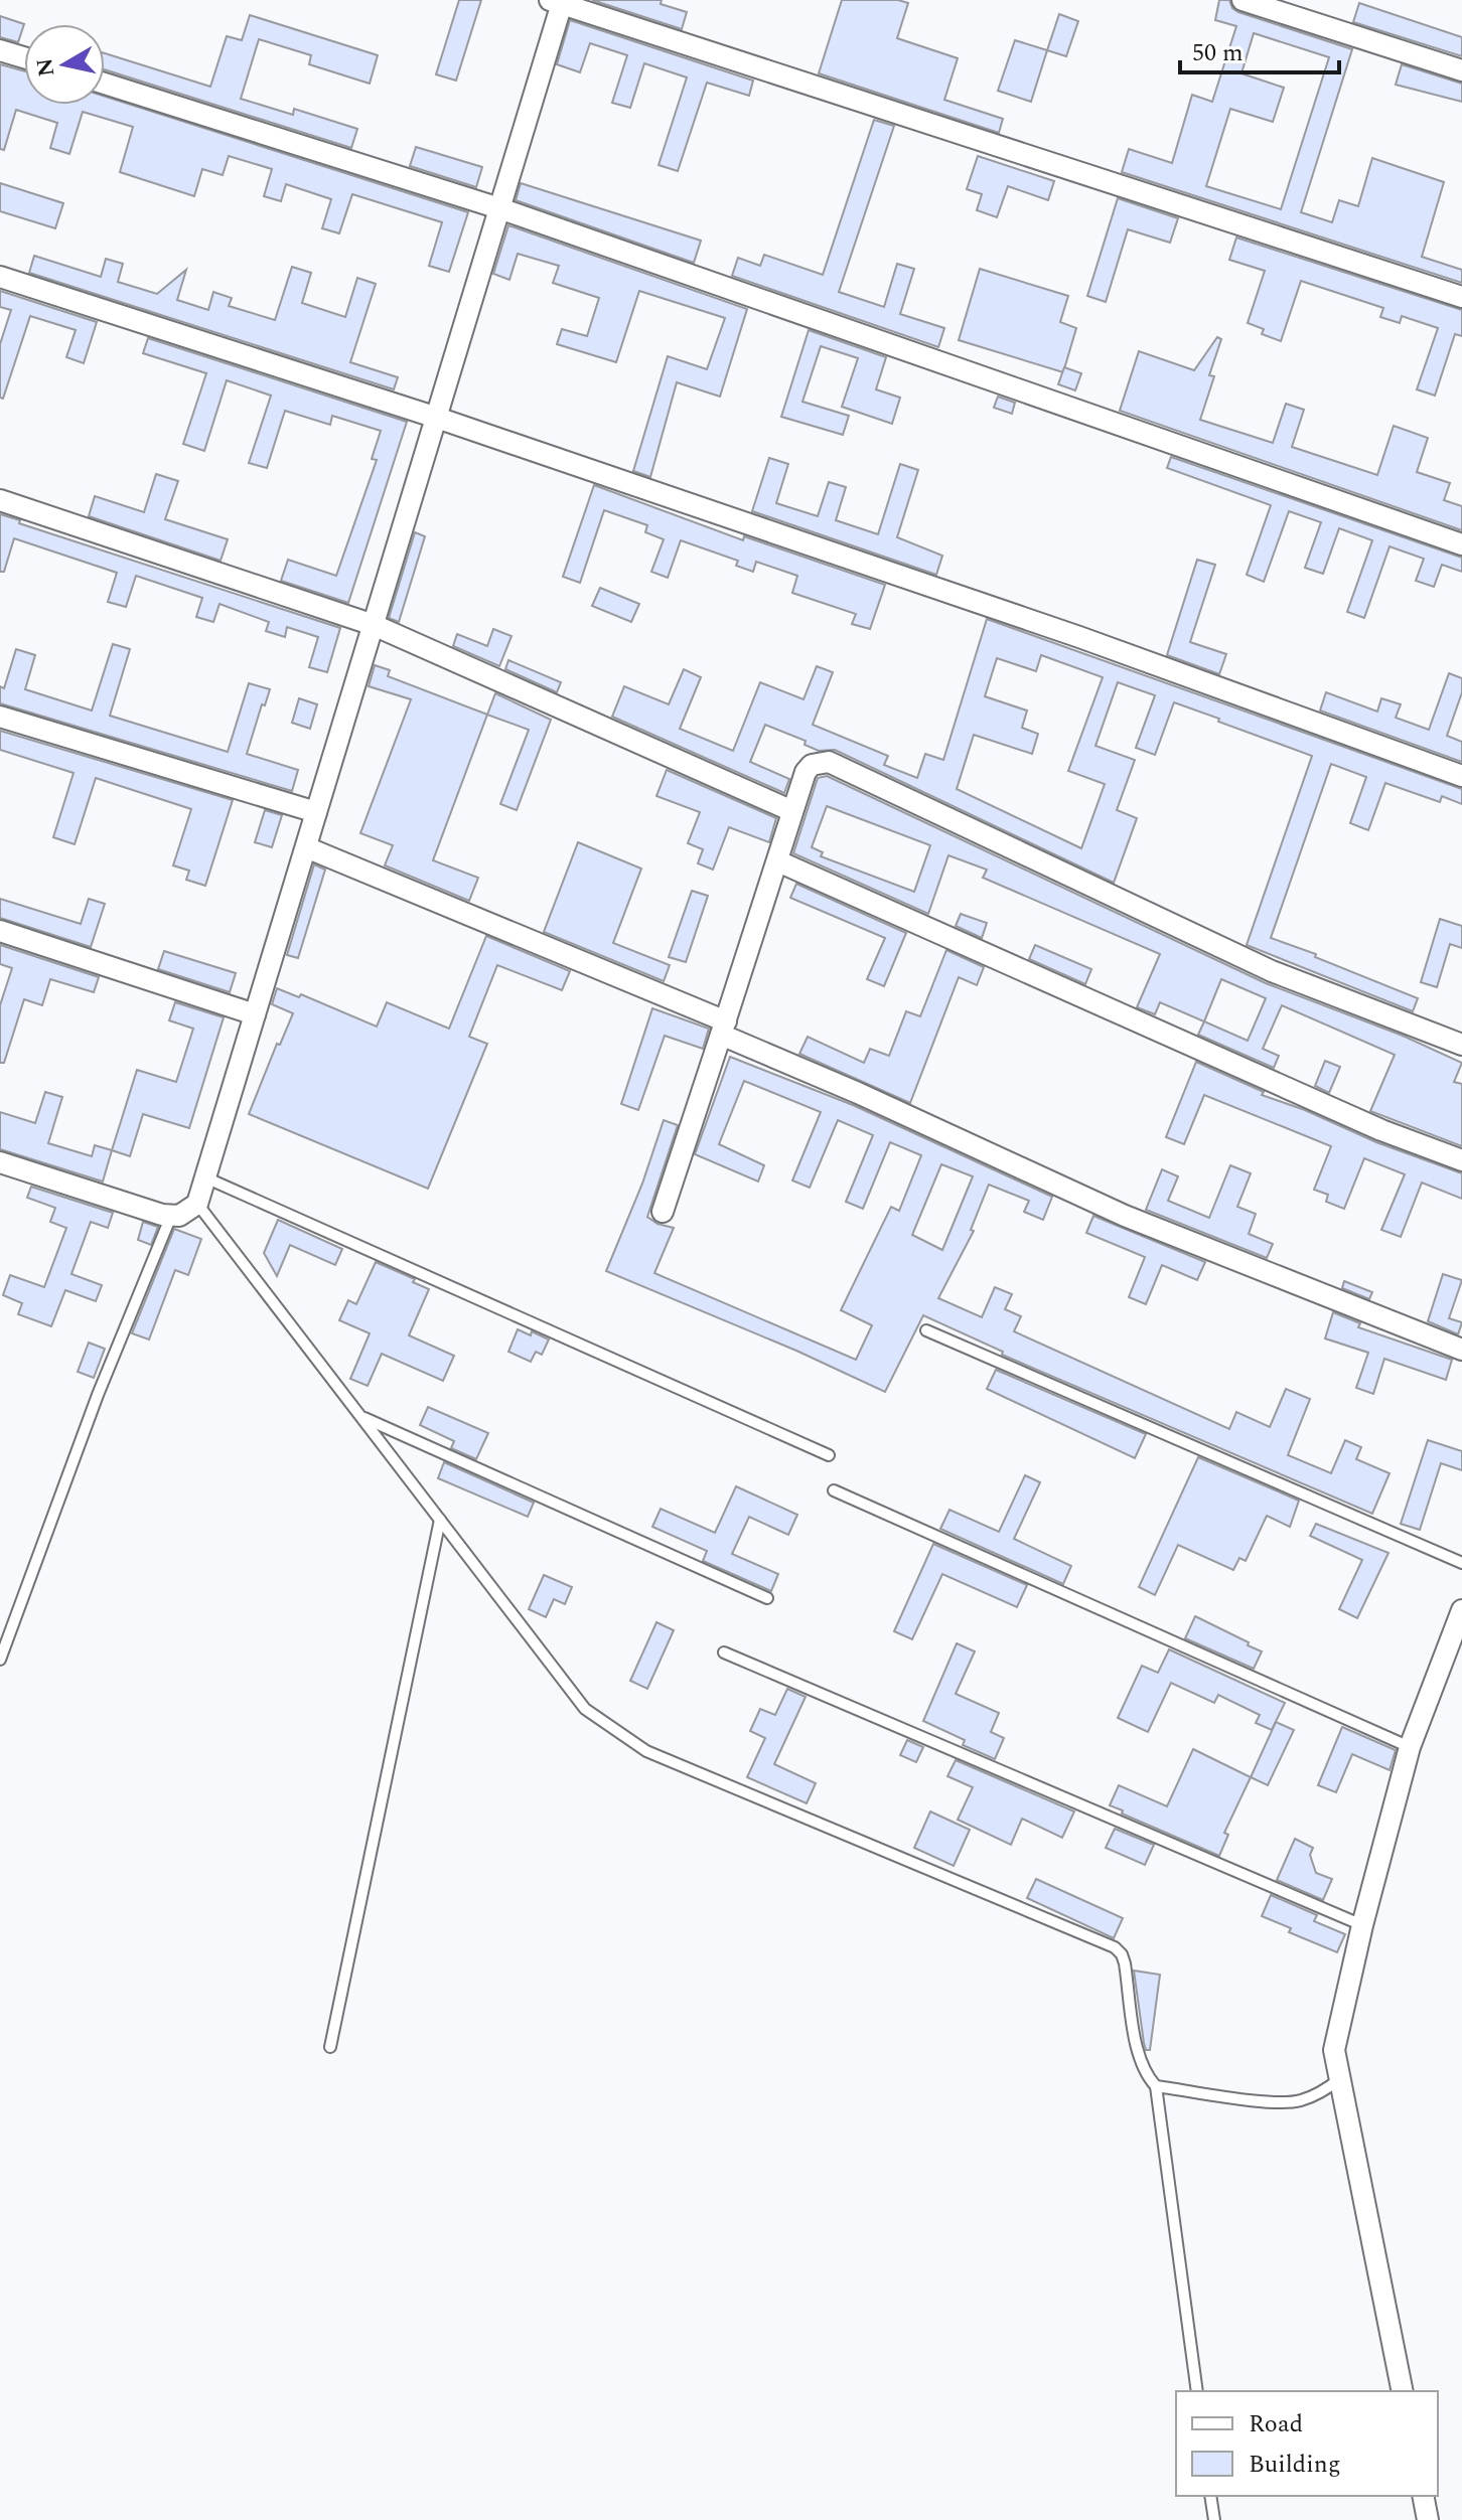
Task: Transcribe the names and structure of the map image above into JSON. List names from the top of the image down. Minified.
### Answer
{"legend":["Road","Building"],"scale_bar":"50 m","north":"left"}
